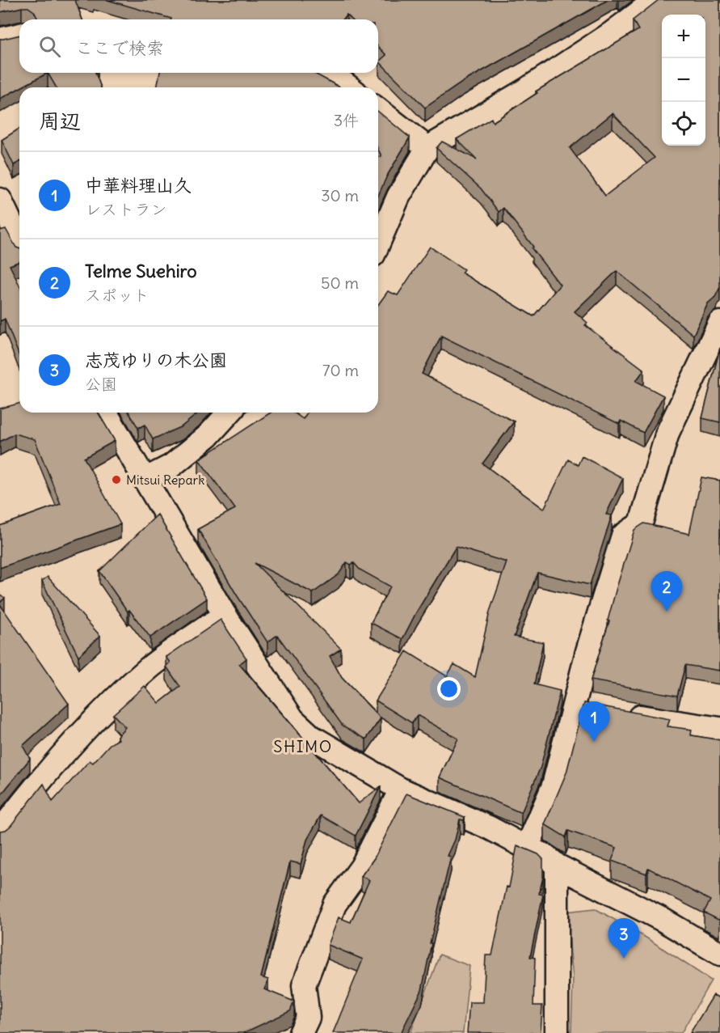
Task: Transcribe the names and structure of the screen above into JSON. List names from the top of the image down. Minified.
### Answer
{"districts":["SHIMO"],"places":["Mitsui Repark"],"page":{"map_buttons":["+","−"],"search":"ここで検索","heading":["周辺","3件"],"list":[{"mark":"1","name":"中華料理山久","note":"レストラン","value":"30 m"},{"mark":"2","name":"Telme Suehiro","note":"スポット","value":"50 m"},{"mark":"3","name":"志茂ゆりの木公園","note":"公園","value":"70 m"}],"pins":["2","1","3"]}}
